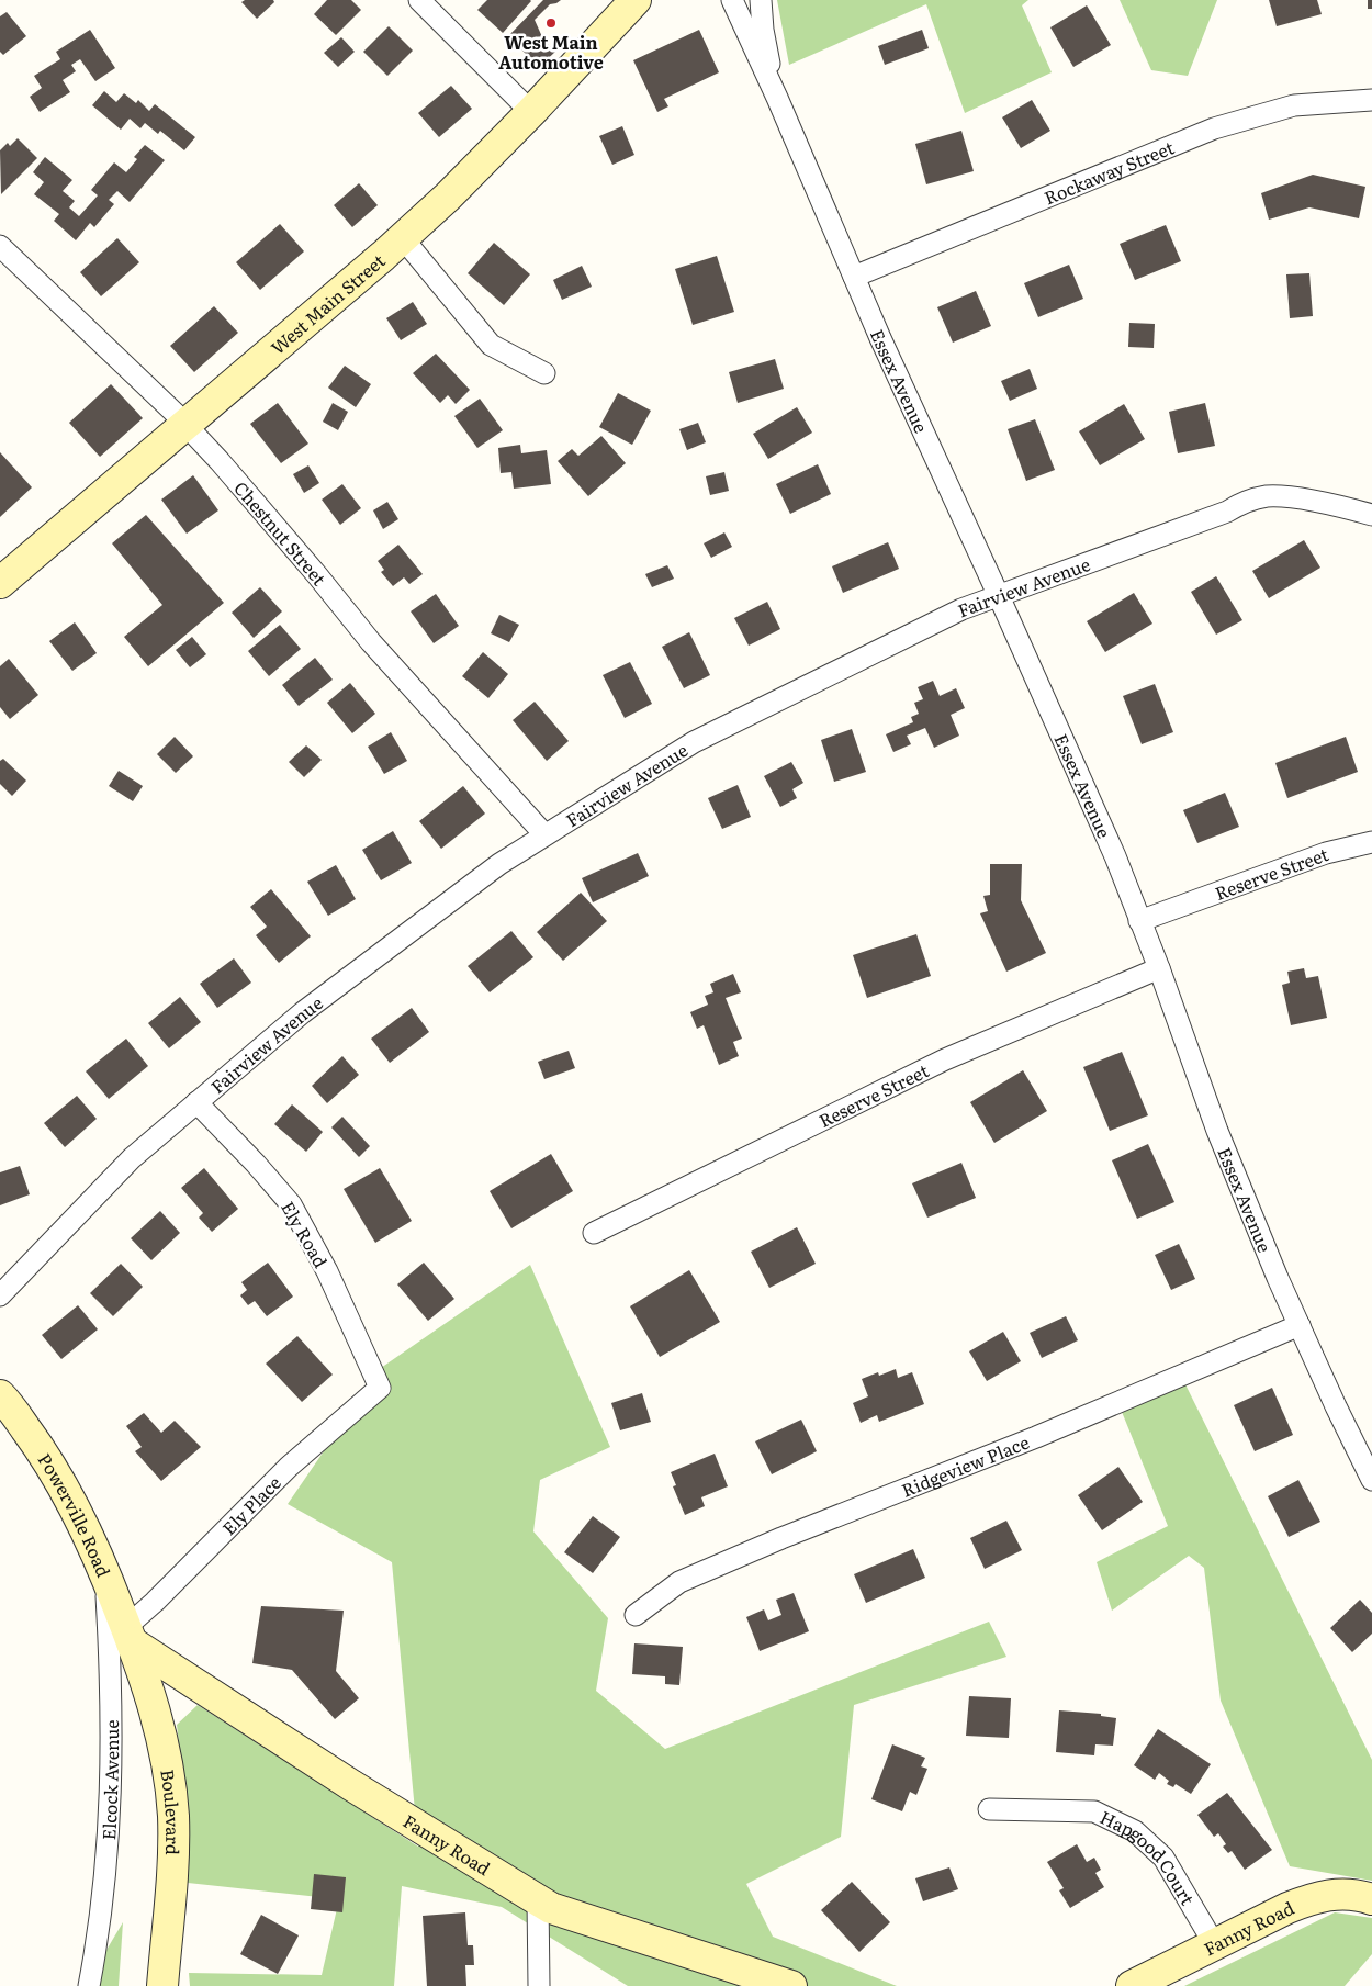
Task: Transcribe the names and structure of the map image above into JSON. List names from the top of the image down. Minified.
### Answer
{"streets":{"main road":["West Main Street","Powerville Road","Boulevard","Fanny Road"],"street":["Rockaway Street","Essex Avenue","Chestnut Street","Fairview Avenue","Reserve Street","Ely Road","Ridgeview Place","Ely Place","Elcock Avenue","Hapgood Court"]},"crossings":[["Rockaway Street","Essex Avenue"],["West Main Street","Chestnut Street"],["Essex Avenue","Fairview Avenue"],["Essex Avenue","Reserve Street"],["Essex Avenue","Ridgeview Place"],["Chestnut Street","Fairview Avenue"],["Fairview Avenue","Ely Road"],["Ely Road","Ely Place"],["Ely Place","Powerville Road"],["Ely Place","Boulevard"],["Ely Place","Fanny Road"],["Powerville Road","Elcock Avenue"],["Powerville Road","Boulevard"],["Powerville Road","Fanny Road"],["Boulevard","Fanny Road"],["Fanny Road","Hapgood Court"]],"places":["West Main Automotive"]}
